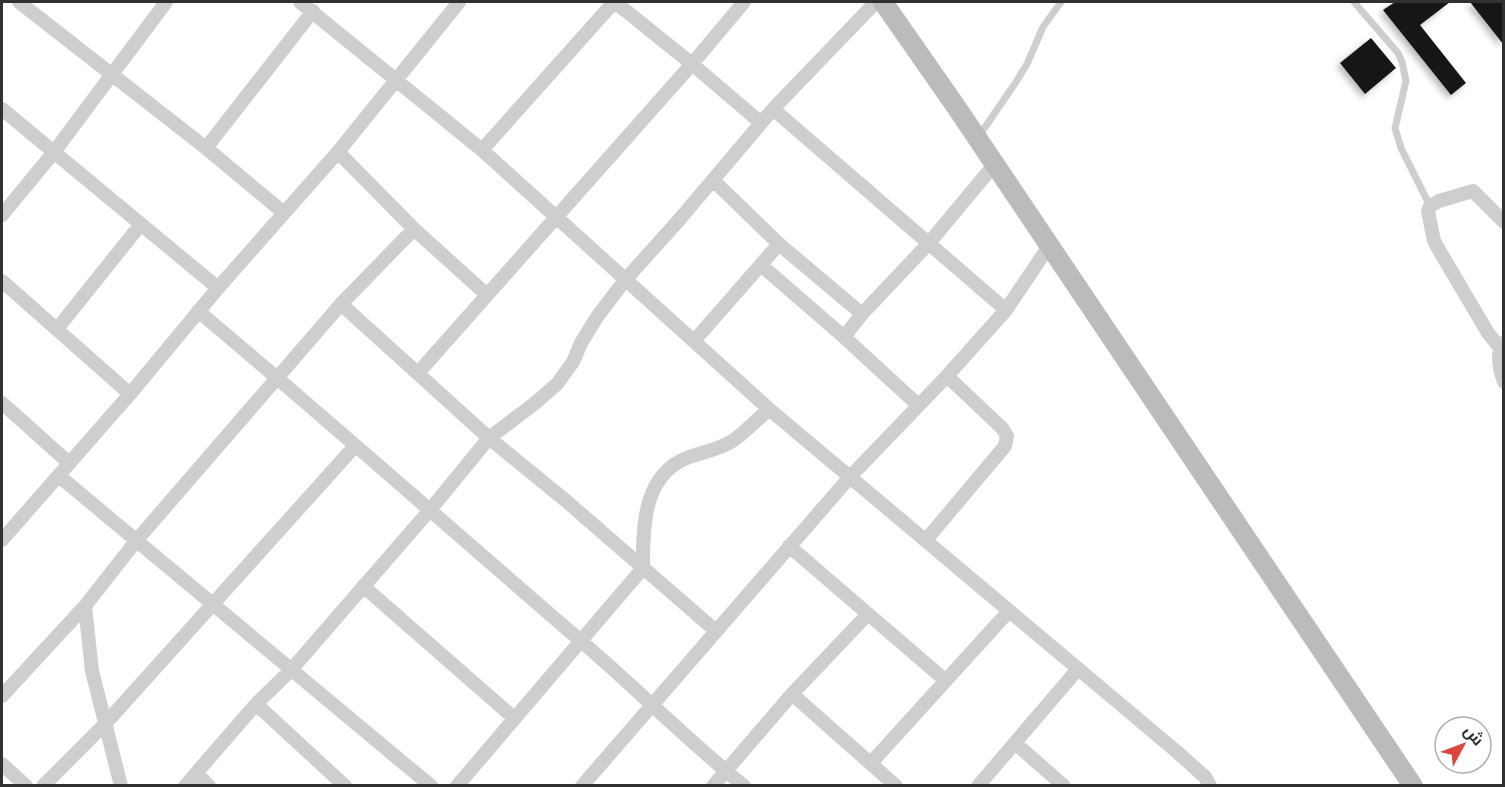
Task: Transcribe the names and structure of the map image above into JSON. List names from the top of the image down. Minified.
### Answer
{"north":"top right"}
